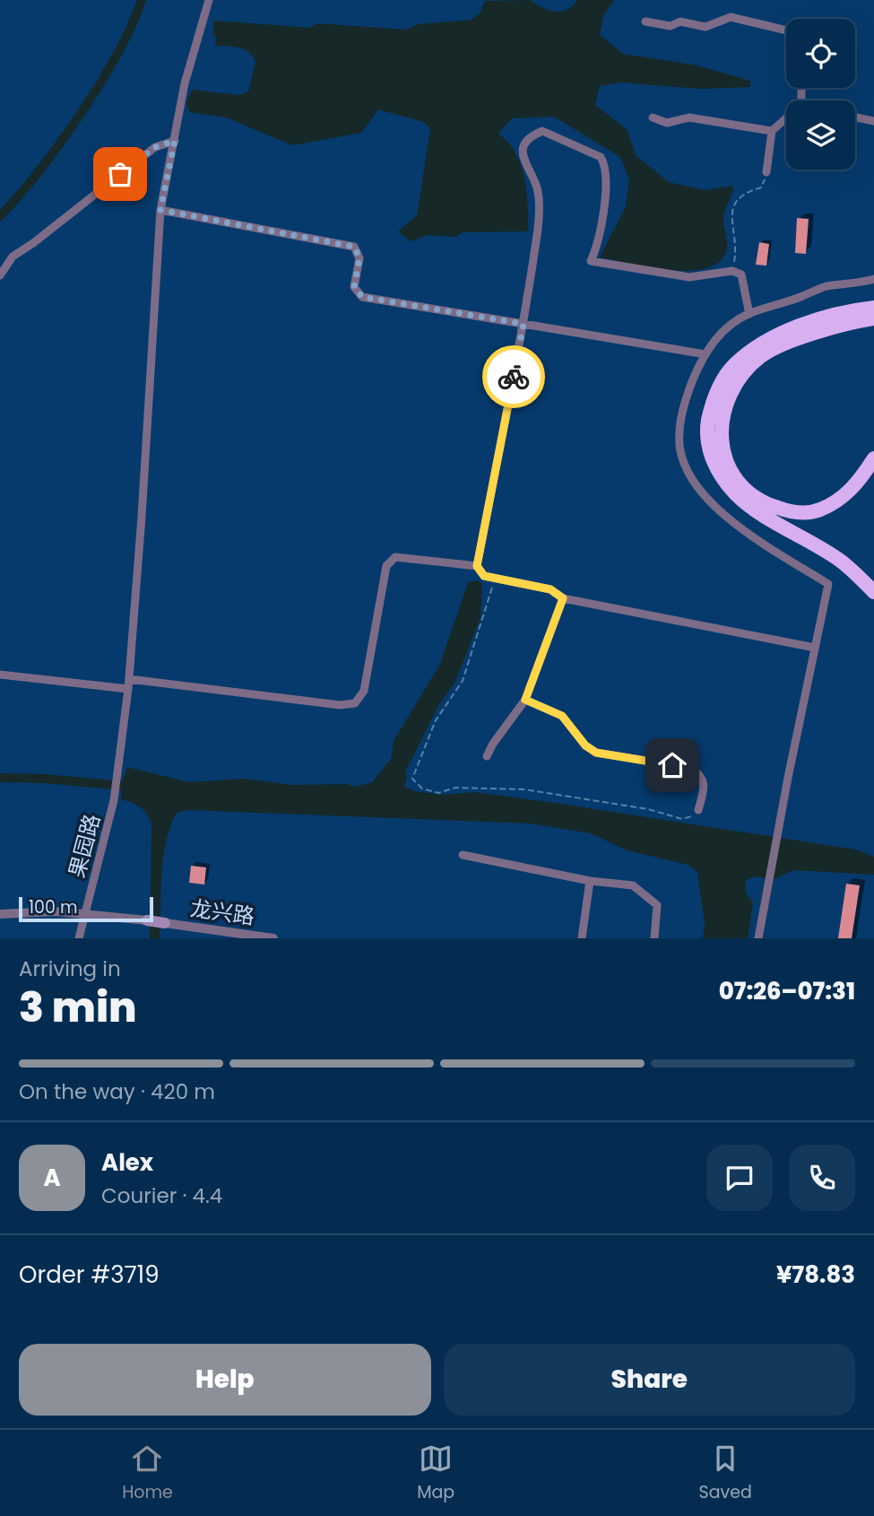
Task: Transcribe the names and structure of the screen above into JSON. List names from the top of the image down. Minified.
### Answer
{"streets":{"street":["果园路","龙兴路"]},"scale_bar":"100 m","page":{"scale":"100 m","heading":["3 min","Arriving in","07:26–07:31"],"panel":["Alex","Courier · 4.4","Order #3719","¥78.83"],"bar":"On the way · 420 m","round":"A","buttons":["Help","Share"],"tabs":["Home","Map","Saved"]}}
